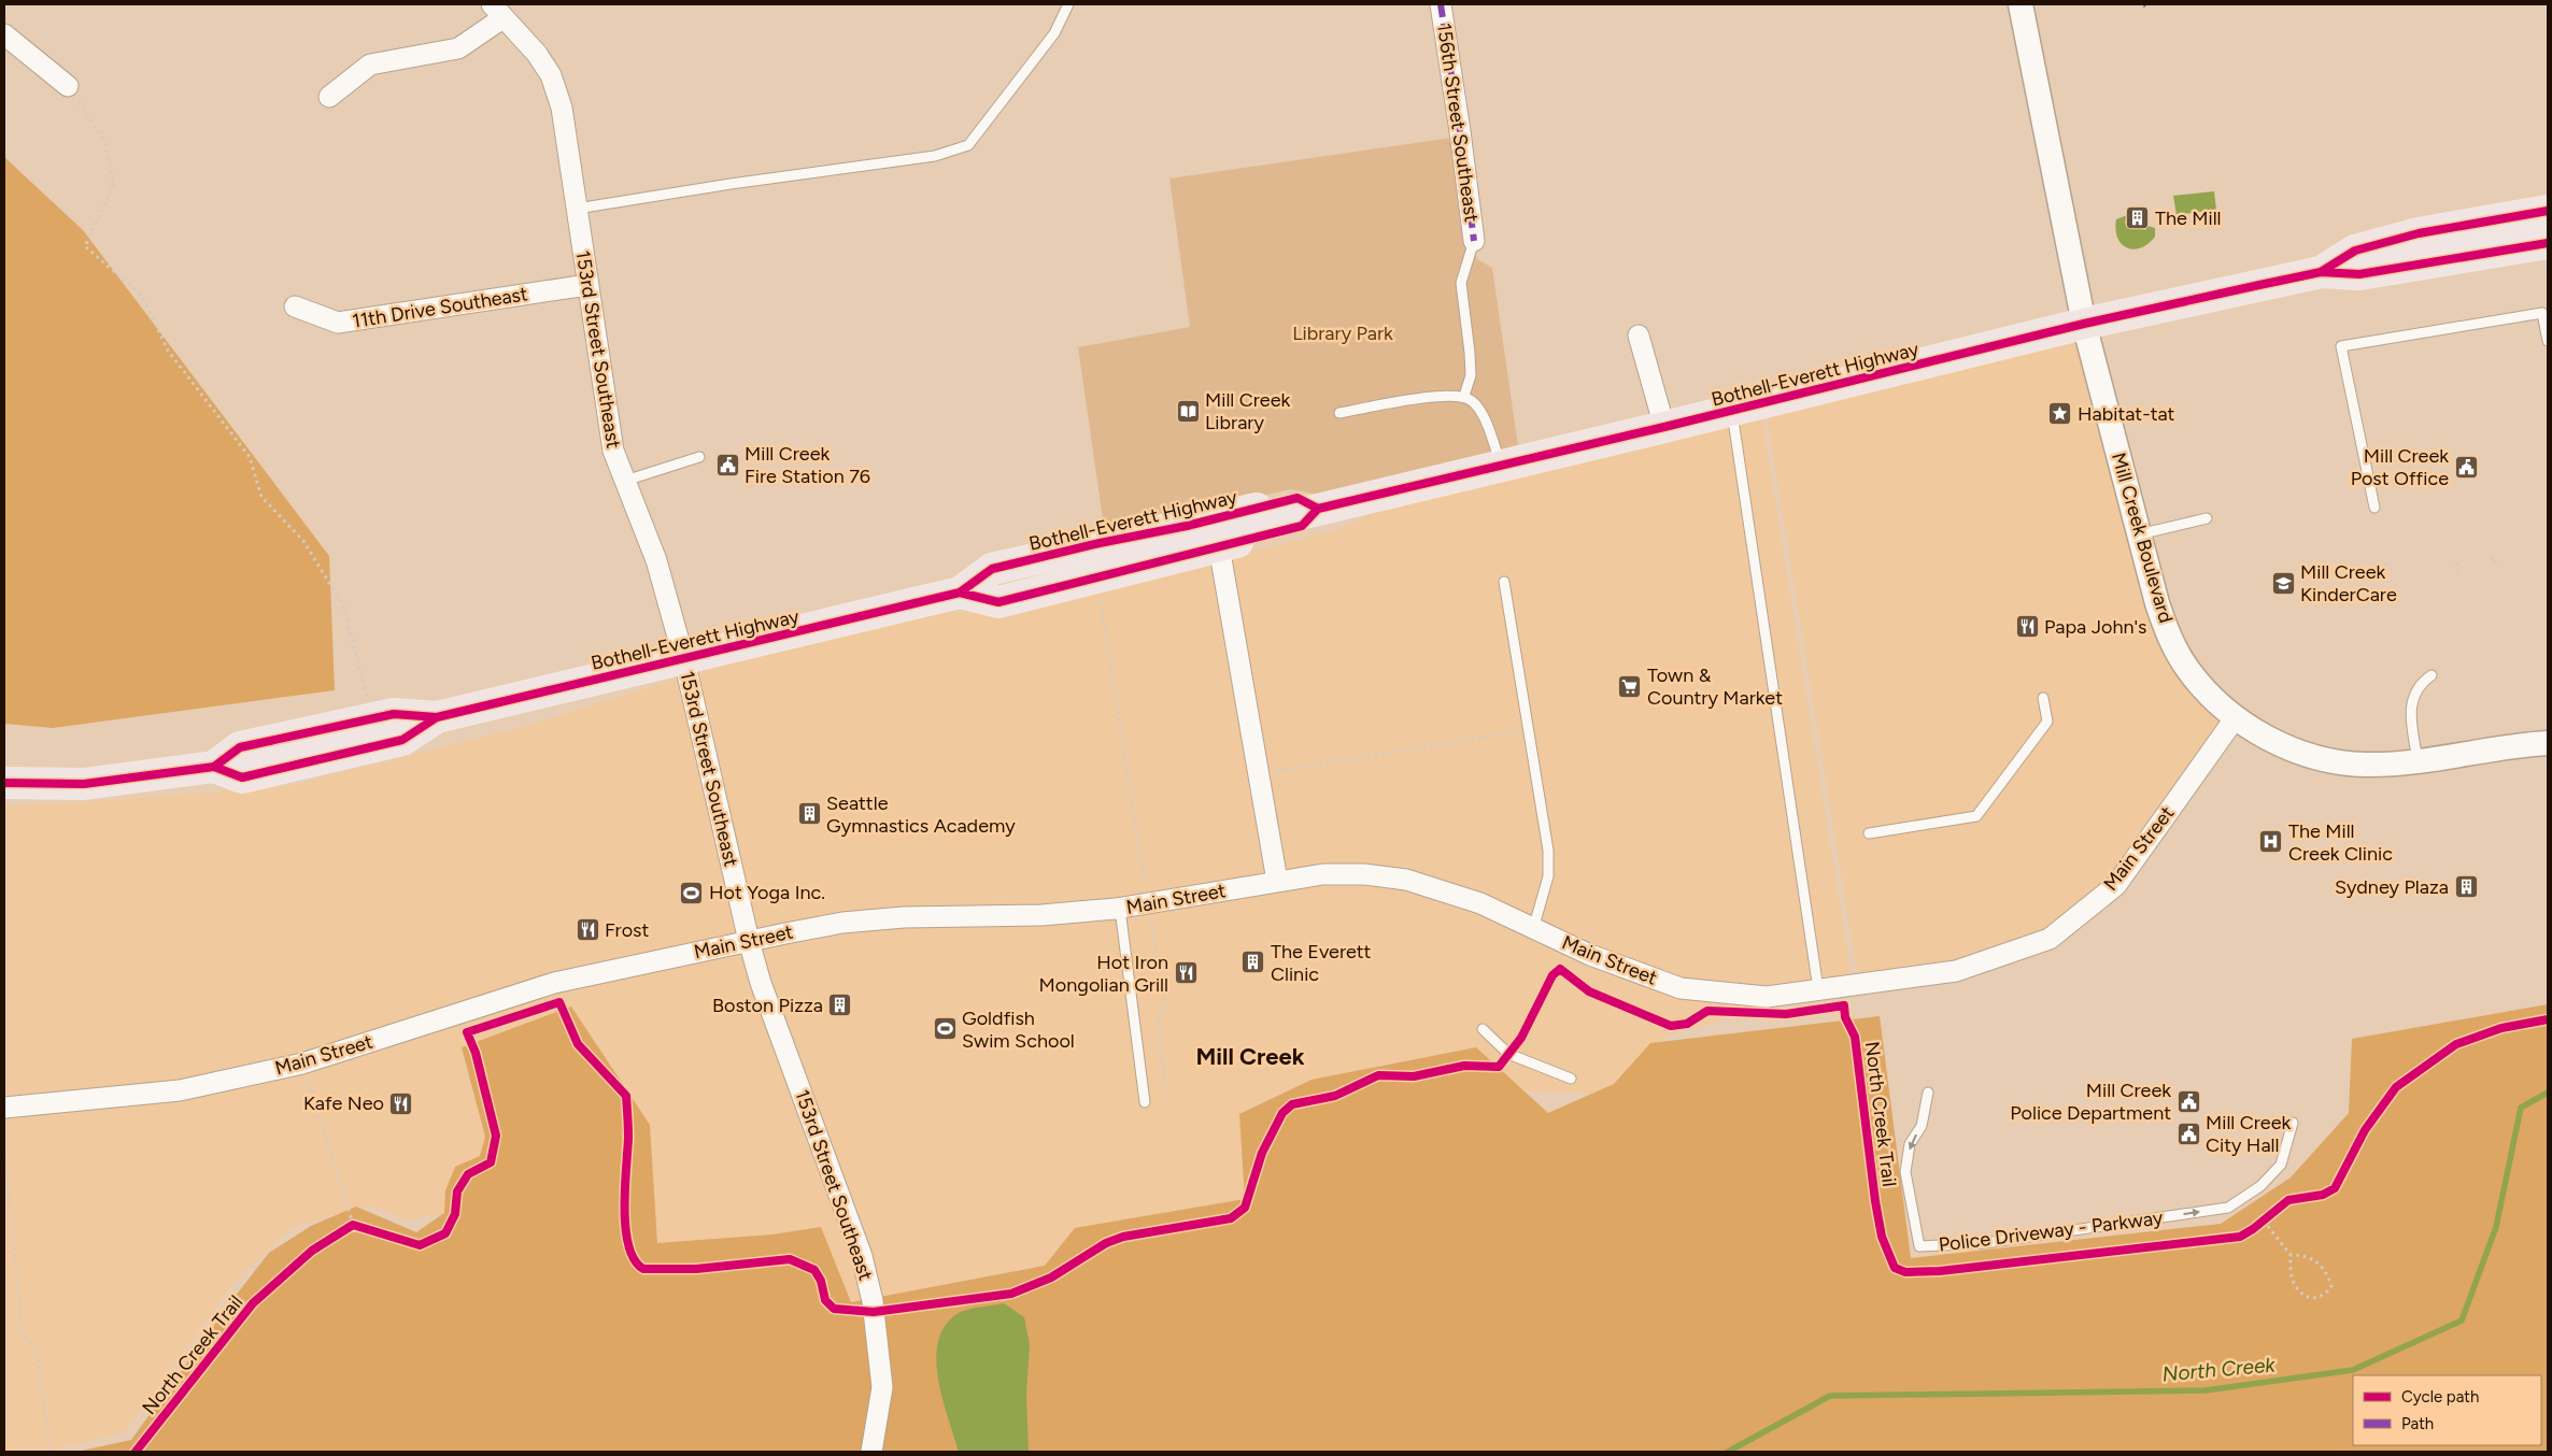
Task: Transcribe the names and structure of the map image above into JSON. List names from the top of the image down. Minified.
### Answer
{"streets":{"main road":["Bothell-Everett Highway"],"street":["156th Street Southeast","11th Drive Southeast","153rd Street Southeast","Mill Creek Boulevard","Main Street"],"lane":["Police Driveway - Parkway"],"cycle path":["North Creek Trail"]},"crossings":[["11th Drive Southeast","153rd Street Southeast"],["153rd Street Southeast","Bothell-Everett Highway"],["153rd Street Southeast","Main Street"],["Bothell-Everett Highway","Mill Creek Boulevard"],["Mill Creek Boulevard","Main Street"]],"districts":["Mill Creek"],"water":["North Creek"],"parks":["Library Park"],"places":{"building":["The Mill","Seattle Gymnastics Academy","Sydney Plaza","The Everett Clinic","Boston Pizza"],"library":["Mill Creek Library"],"place":["Habitat-tat"],"public building":["Mill Creek Fire Station 76","Mill Creek Post Office","Mill Creek Police Department","Mill Creek City Hall"],"school or university":["Mill Creek KinderCare"],"restaurant":["Papa John's","Frost","Hot Iron Mongolian Grill","Kafe Neo"],"supermarket":["Town & Country Market"],"hospital":["The Mill Creek Clinic"],"sports":["Hot Yoga Inc.","Goldfish Swim School"]},"legend":["Cycle path","Path"]}
